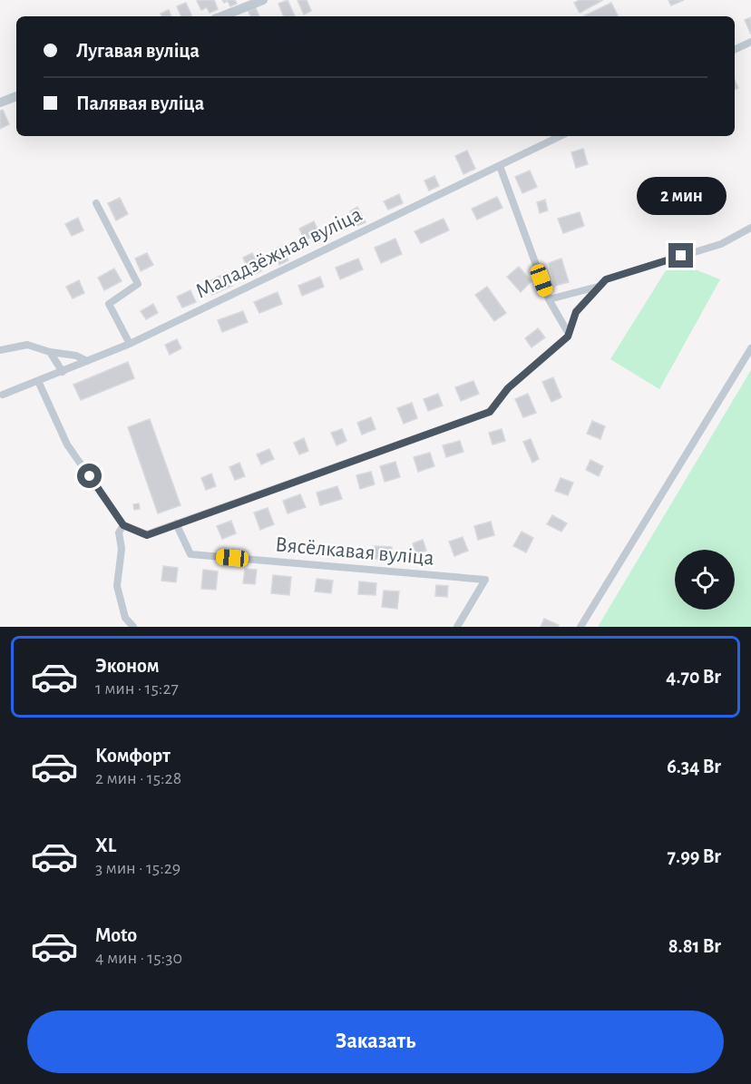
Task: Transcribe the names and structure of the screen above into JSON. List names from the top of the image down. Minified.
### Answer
{"streets":{"street":["Маладзёжная вуліца","Вясёлкавая вуліца"]},"page":{"banner":["Лугавая вуліца","Палявая вуліца"],"bubble":"2 мин","list":[{"name":"Эконом","note":"1 мин · 15:27","value":"4.70 Br"},{"name":"Комфорт","note":"2 мин · 15:28","value":"6.34 Br"},{"name":"XL","note":"3 мин · 15:29","value":"7.99 Br"},{"name":"Moto","note":"4 мин · 15:30","value":"8.81 Br"}],"buttons":"Заказать"}}
